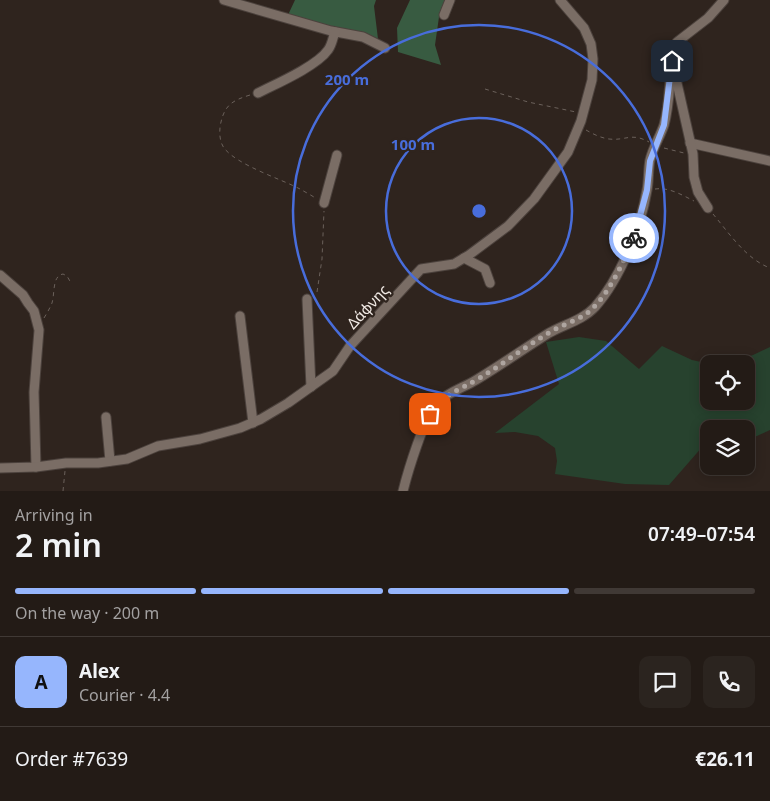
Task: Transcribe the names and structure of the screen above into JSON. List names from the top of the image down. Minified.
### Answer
{"streets":{"street":["Δάφνης"]},"page":{"heading":["2 min","Arriving in","07:49–07:54"],"panel":["Alex","Courier · 4.4","Order #7639","€26.11"],"bar":"On the way · 200 m","round":"A"},"rings":["200 m","100 m"]}
